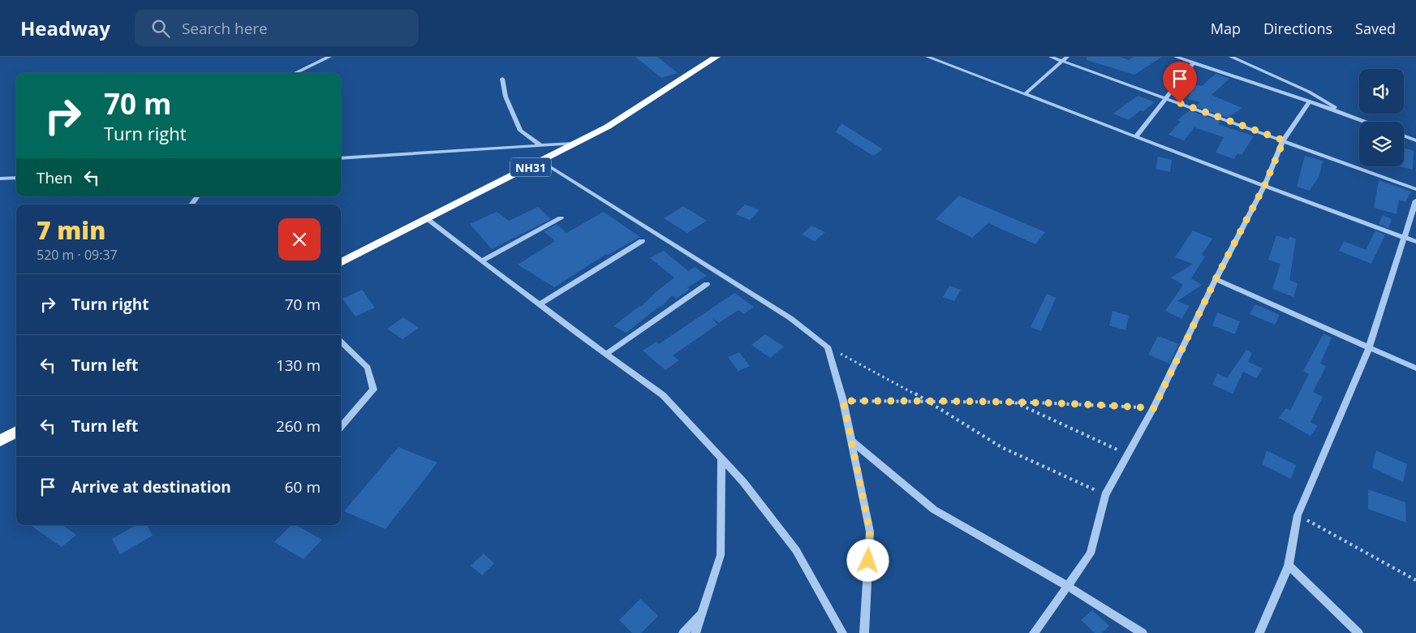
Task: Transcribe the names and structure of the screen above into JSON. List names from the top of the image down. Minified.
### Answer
{"streets":{"highway":["NH31"]},"page":{"header":"Headway","search":"Search here","nav":["Map","Directions","Saved"],"turn":["70 m","Turn right"],"then":"Then","heading":["7 min","520 m · 09:37"],"list":[{"name":"Turn right","value":"70 m"},{"name":"Turn left","value":"130 m"},{"name":"Turn left","value":"260 m"},{"name":"Arrive at destination","value":"60 m"}]}}
